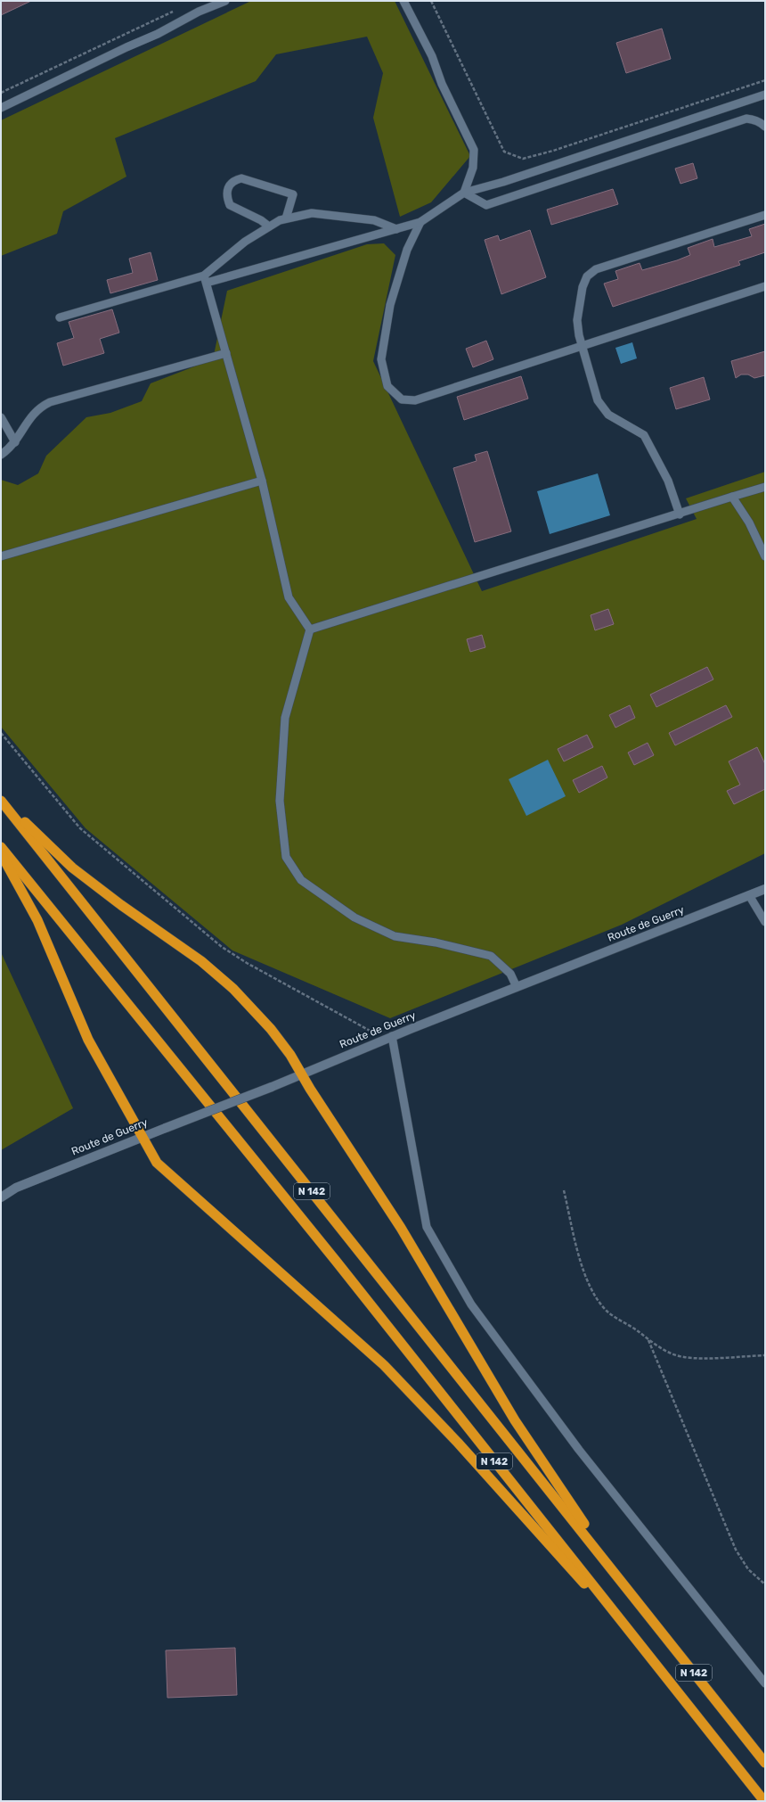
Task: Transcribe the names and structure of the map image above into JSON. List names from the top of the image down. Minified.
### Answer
{"streets":{"highway":["N 142"],"street":["Route de Guerry"]}}
